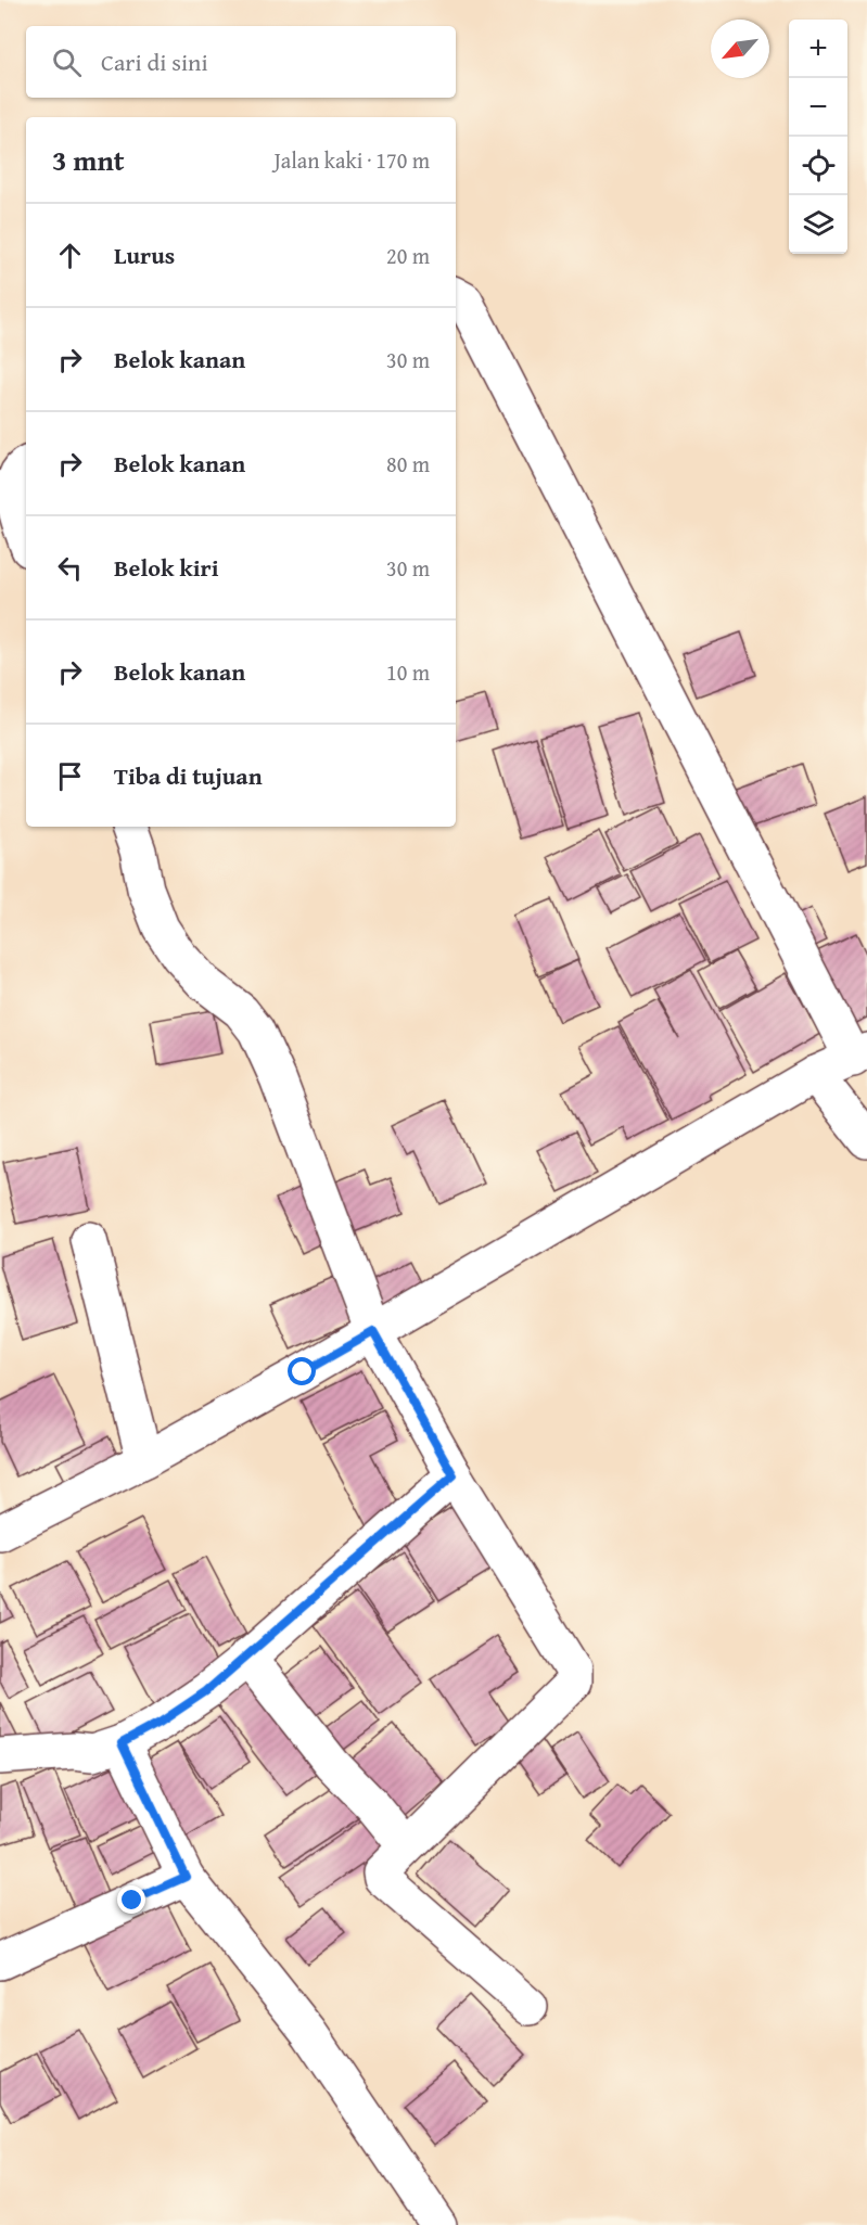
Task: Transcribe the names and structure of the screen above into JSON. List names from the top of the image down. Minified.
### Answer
{"north":"bottom left","page":{"map_buttons":["+","−"],"search":"Cari di sini","heading":["3 mnt","Jalan kaki · 170 m"],"list":[["Lurus","20 m"],["Belok kanan","30 m"],["Belok kanan","80 m"],["Belok kiri","30 m"],["Belok kanan","10 m"],"Tiba di tujuan"]}}
